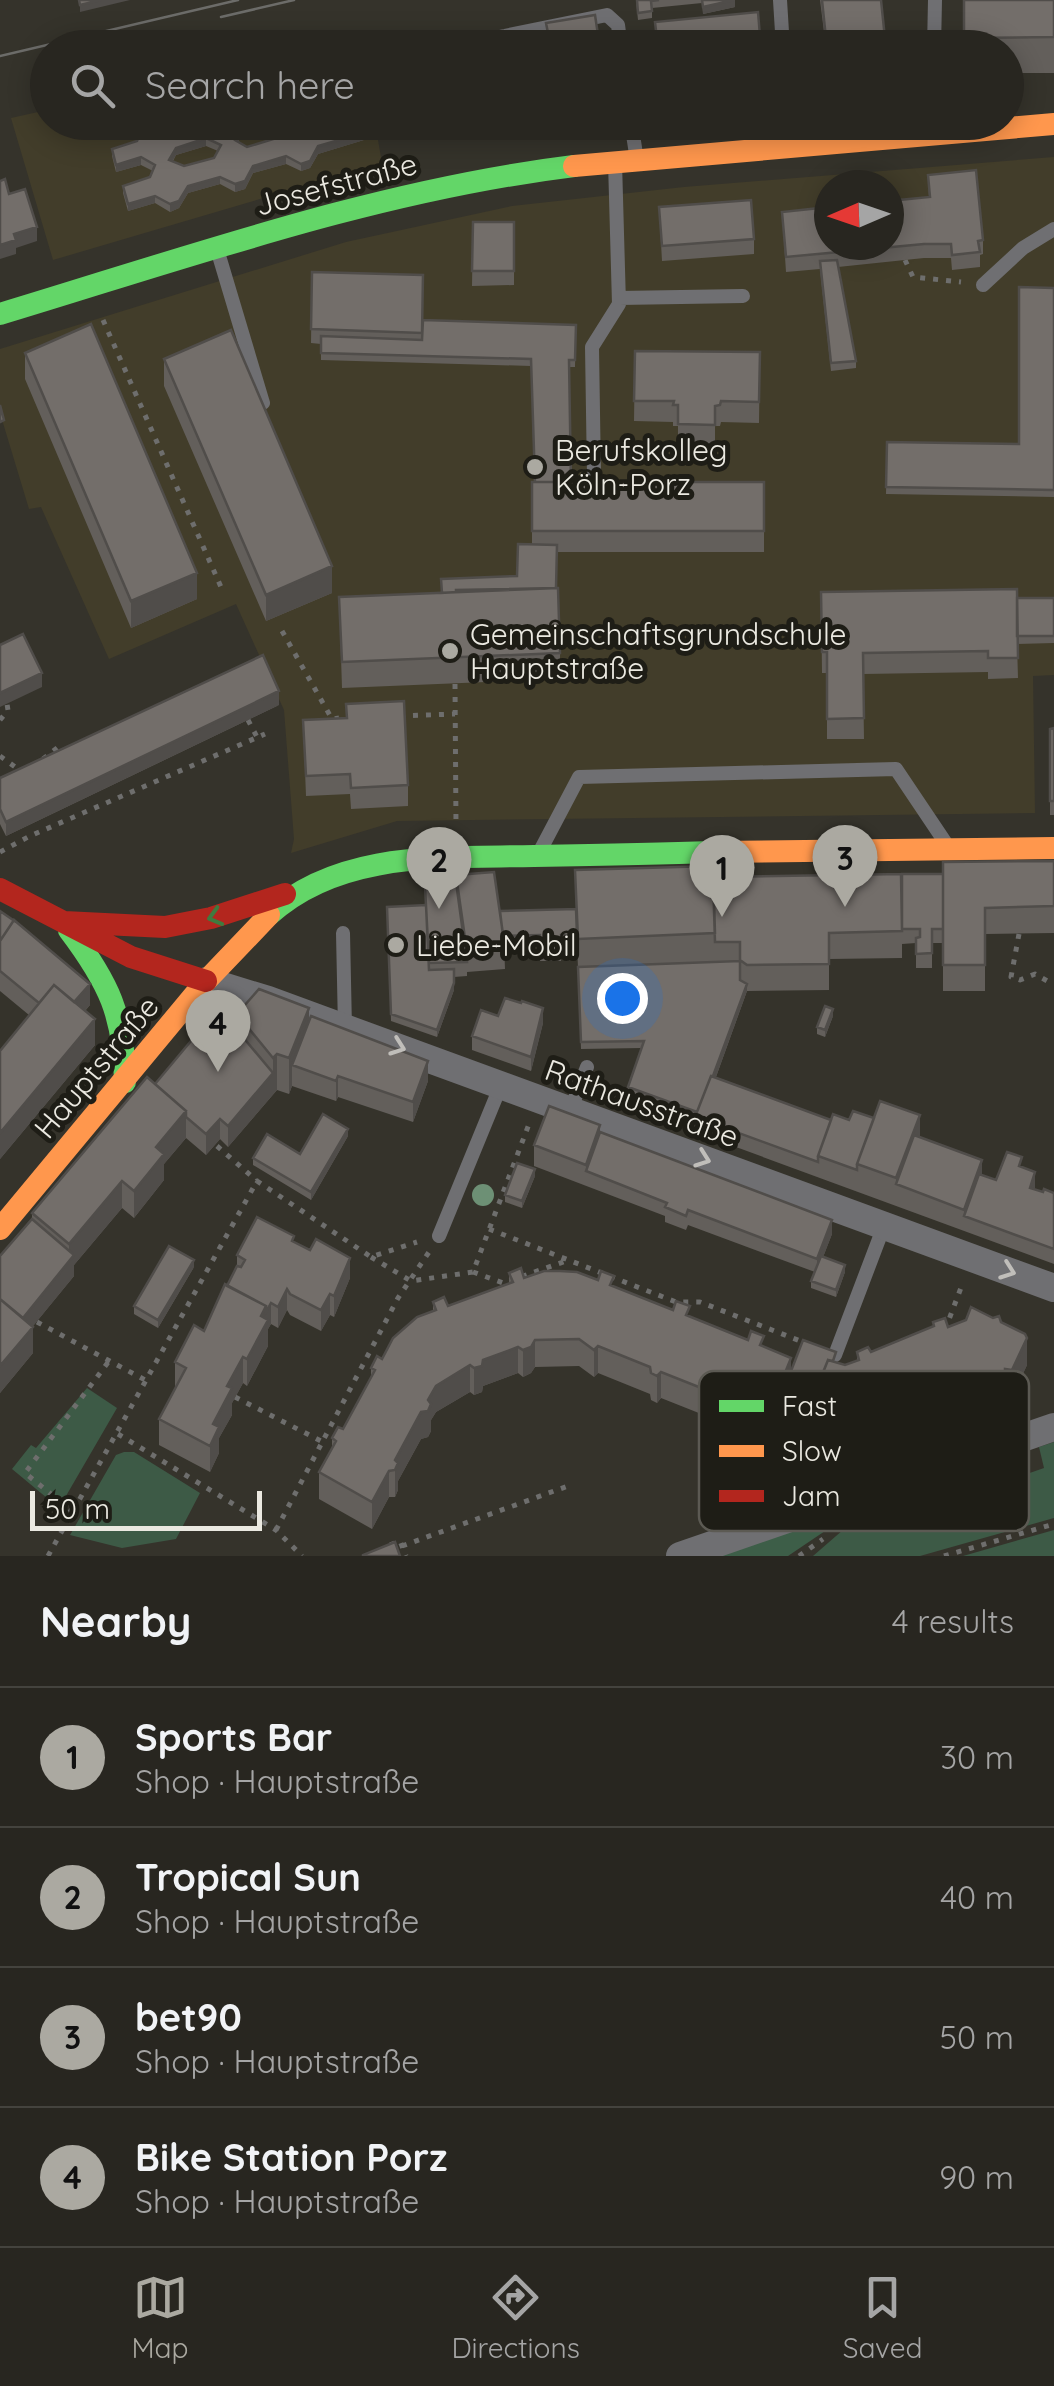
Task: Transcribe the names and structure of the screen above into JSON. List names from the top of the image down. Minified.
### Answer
{"streets":{"street":["Josefstraße","Hauptstraße","Rathausstraße"]},"crossings":[["Hauptstraße","Rathausstraße"]],"one_way":["Rathausstraße"],"places":["Berufskolleg Köln-Porz","Gemeinschaftsgrundschule Hauptstraße","Liebe-Mobil"],"legend":["Fast","Slow","Jam"],"scale_bar":"50 m","north":"left","page":{"search":"Search here","pins":["3","2","1","4"],"scale":"50 m","heading":["Nearby","4 results"],"list":[{"mark":"1","name":"Sports Bar","note":"Shop · Hauptstraße","value":"30 m"},{"mark":"2","name":"Tropical Sun","note":"Shop · Hauptstraße","value":"40 m"},{"mark":"3","name":"bet90","note":"Shop · Hauptstraße","value":"50 m"},{"mark":"4","name":"Bike Station Porz","note":"Shop · Hauptstraße","value":"90 m"}],"nav":["Map","Directions","Saved"]}}
